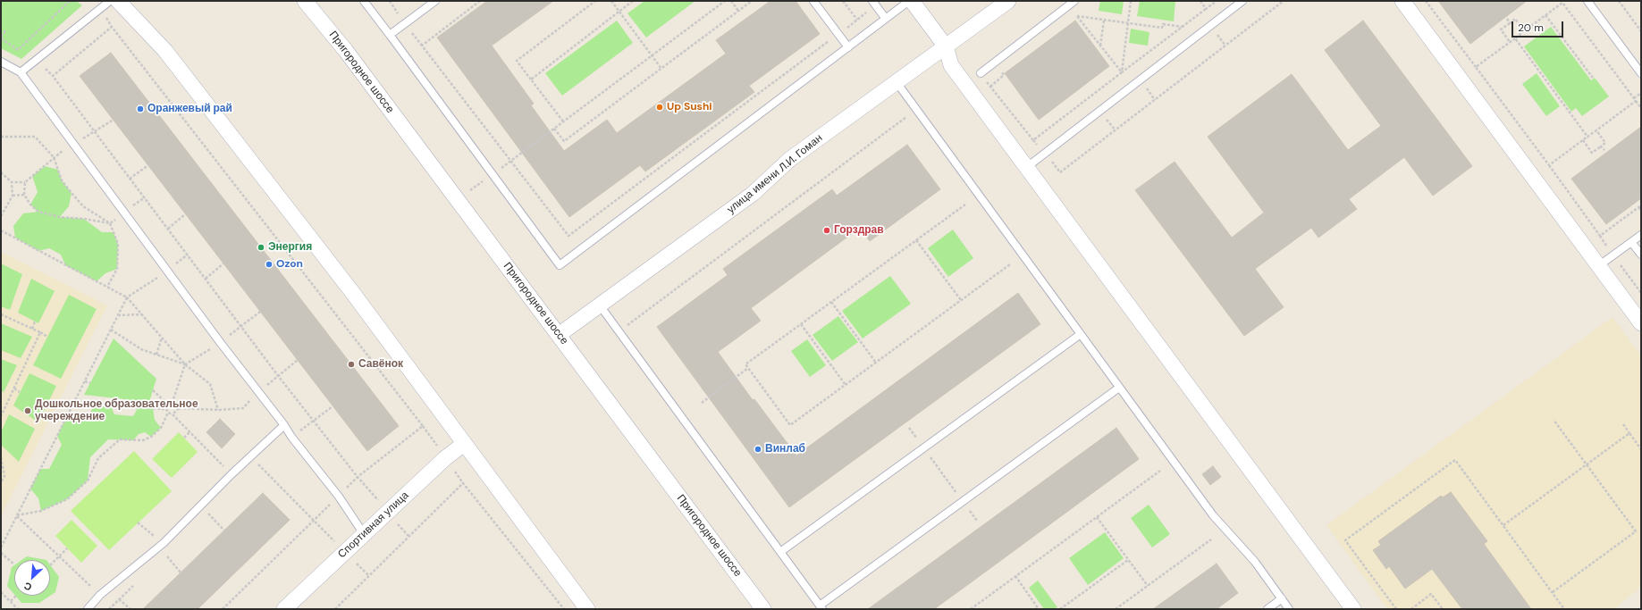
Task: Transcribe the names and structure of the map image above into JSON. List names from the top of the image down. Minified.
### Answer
{"streets":{"street":["Пригородное шоссе","улица имени Л.И. Гоман","Спортивная улица"]},"crossings":[["Пригородное шоссе","улица имени Л.И. Гоман"]],"places":["Up Sushi","Оранжевый рай","Горздрав","Энергия","Ozon","Савёнок","Дошкольное образовательное учереждение","Винлаб"],"scale_bar":"20 m","north":"bottom left"}
